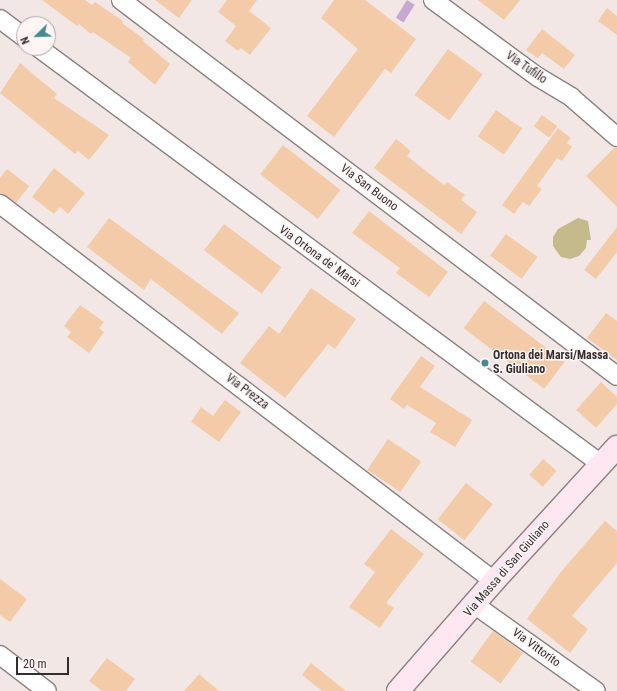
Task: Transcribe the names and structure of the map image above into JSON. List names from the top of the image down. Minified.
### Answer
{"streets":{"street":["Via Tufillo","Via San Buono","Via Ortona de' Marsi","Via Prezza","Via Massa di San Giuliano","Via Vittorito"]},"crossings":[["Via Ortona de' Marsi","Via Massa di San Giuliano"],["Via Prezza","Via Massa di San Giuliano"],["Via Massa di San Giuliano","Via Vittorito"]],"places":["Ortona dei Marsi/Massa S. Giuliano"],"scale_bar":"20 m","north":"bottom left"}
